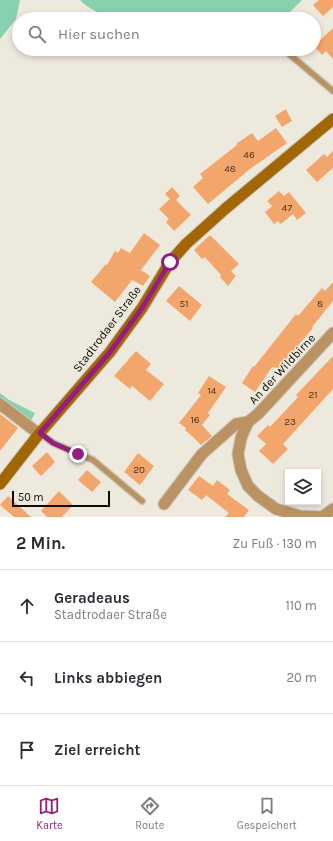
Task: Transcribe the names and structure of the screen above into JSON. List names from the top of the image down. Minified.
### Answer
{"streets":{"main road":["Stadtrodaer Straße"],"street":["An der Wildbirne"]},"house_numbers":["46","48","47","51","8","14","21","16","23","20"],"scale_bar":"50 m","page":{"search":"Hier suchen","scale":"50 m","heading":["2 Min.","Zu Fuß · 130 m"],"list":[["Geradeaus","Stadtrodaer Straße","110 m"],["Links abbiegen","20 m"],"Ziel erreicht"],"nav":["Karte","Route","Gespeichert"]}}
